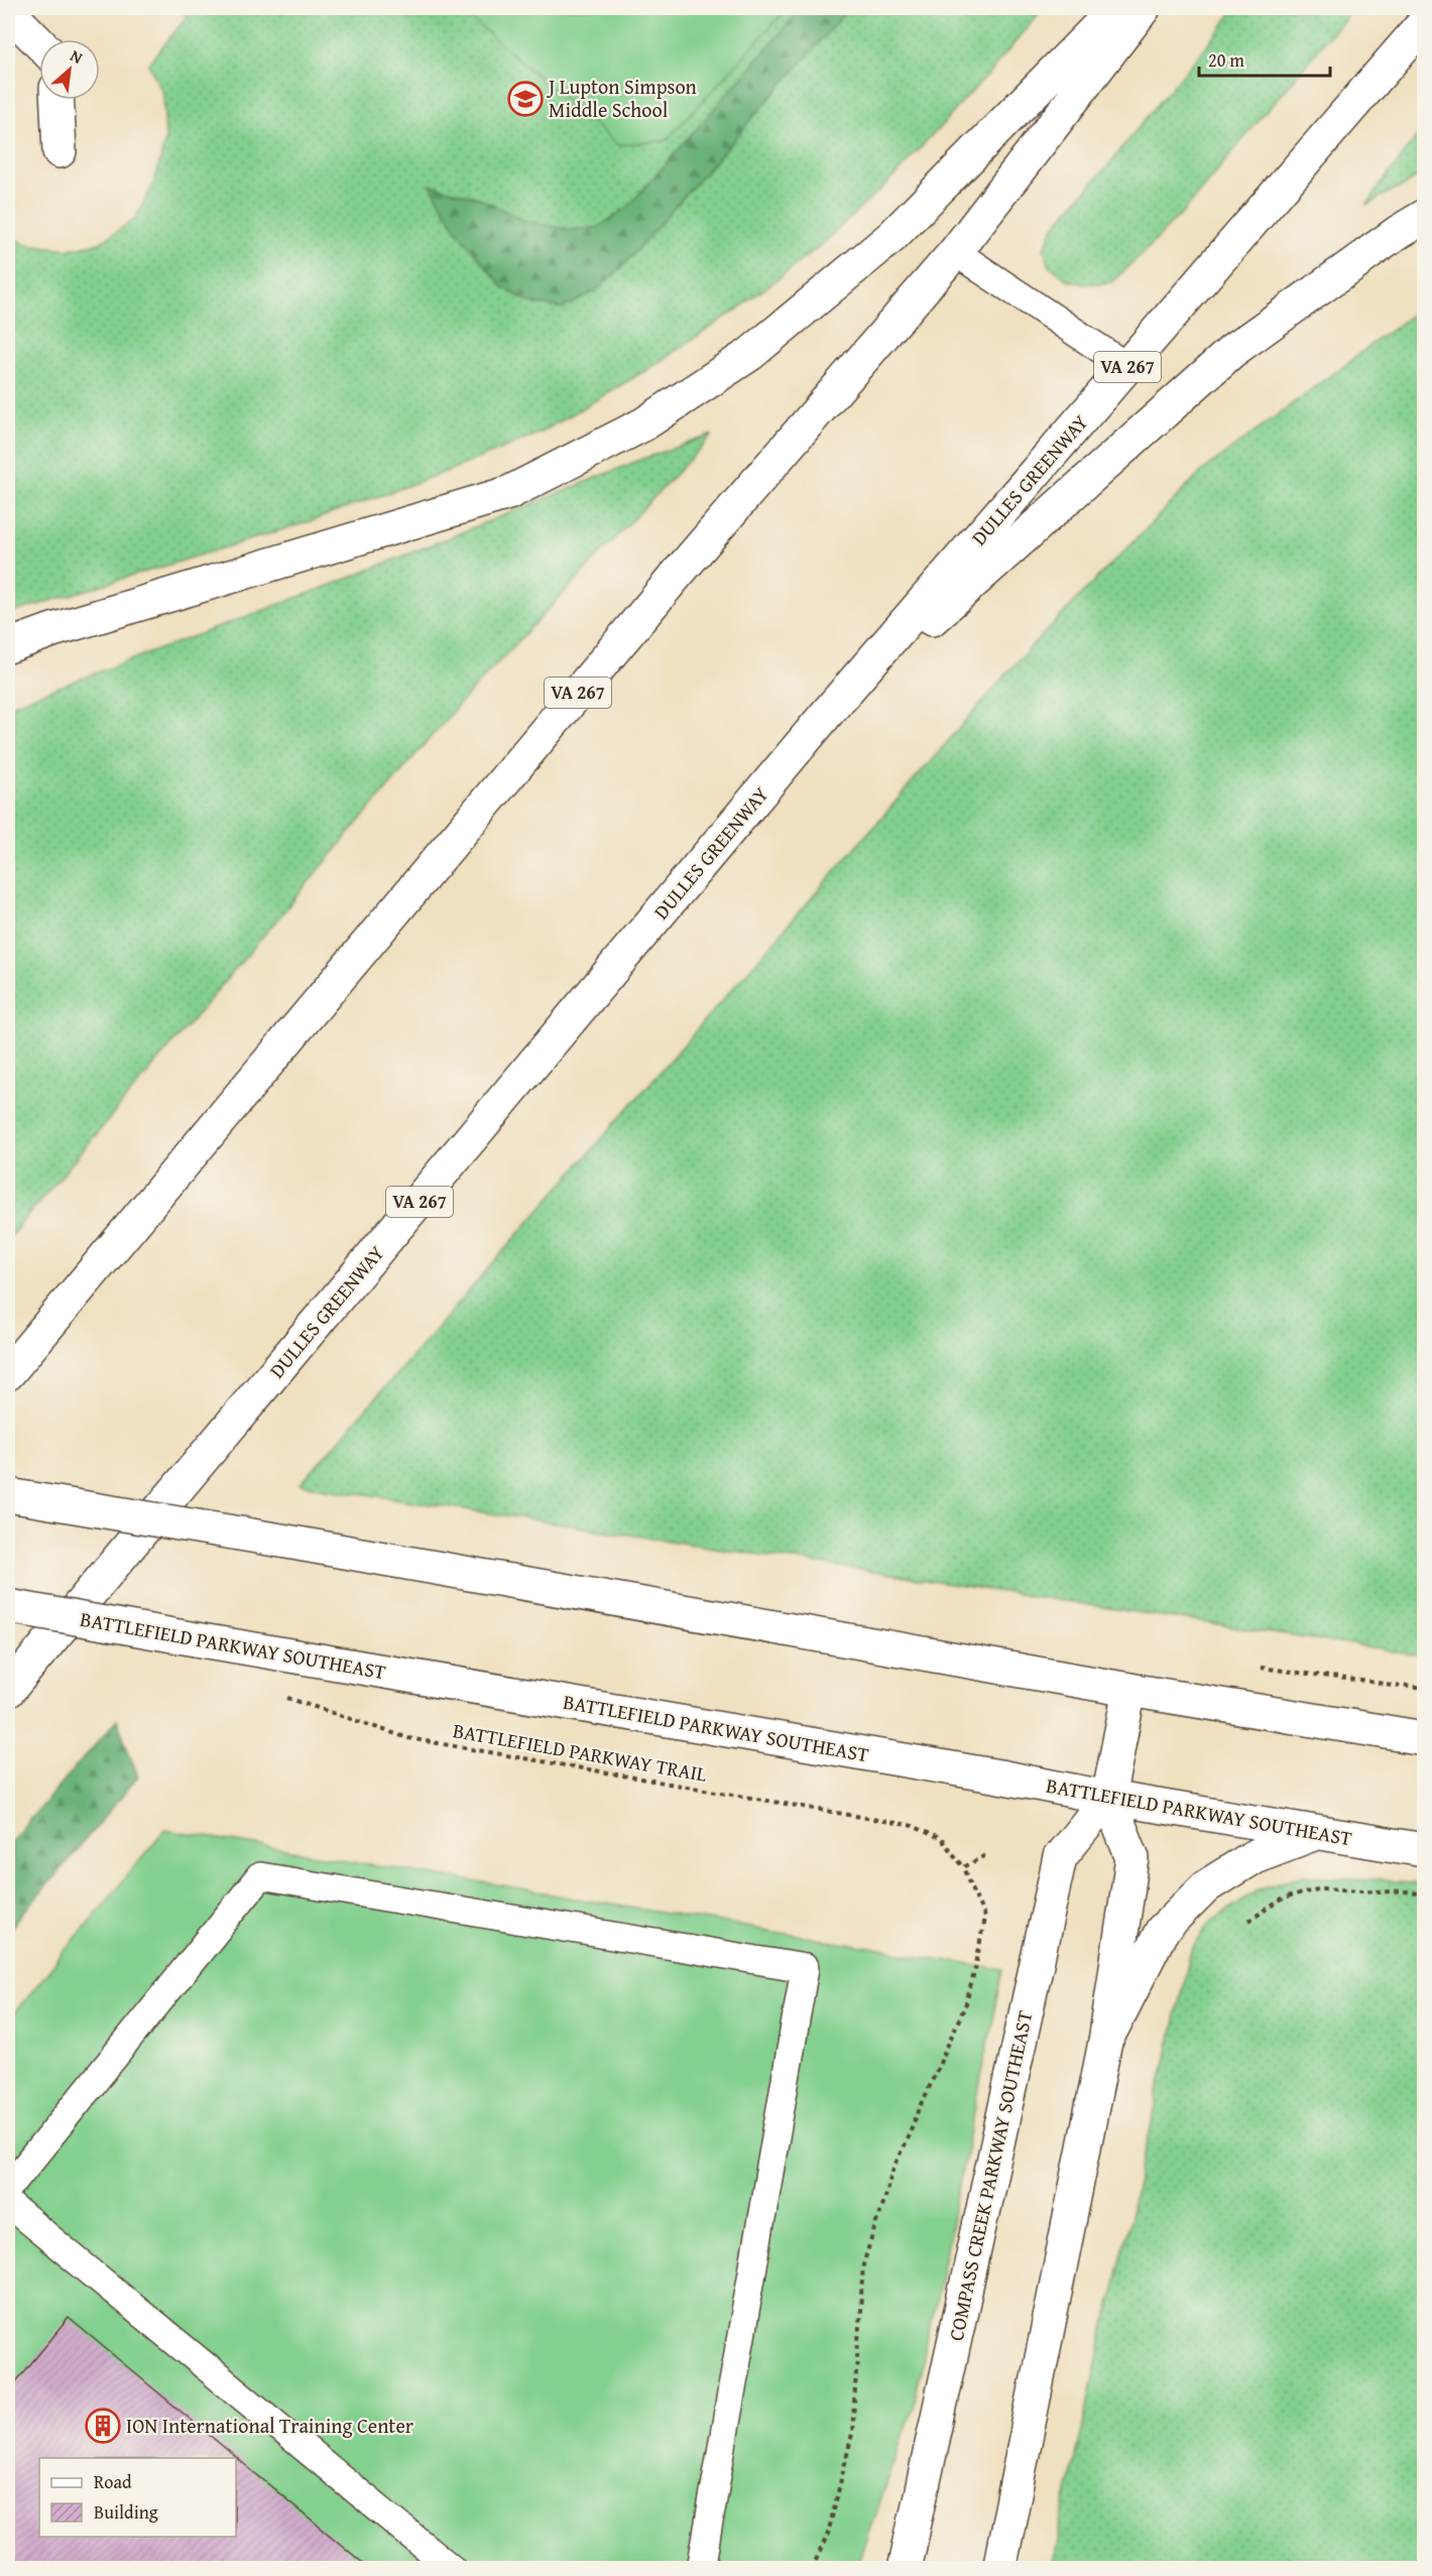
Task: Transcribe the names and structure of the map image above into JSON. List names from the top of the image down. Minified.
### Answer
{"streets":{"main road":["VA 267","DULLES GREENWAY","BATTLEFIELD PARKWAY SOUTHEAST","COMPASS CREEK PARKWAY SOUTHEAST"],"path":["BATTLEFIELD PARKWAY TRAIL"]},"crossings":[["BATTLEFIELD PARKWAY SOUTHEAST","COMPASS CREEK PARKWAY SOUTHEAST"]],"places":{"school or university":["J Lupton Simpson Middle School"],"building":["ION International Training Center"]},"legend":["Road","Building"],"scale_bar":"20 m","north":"top right"}
